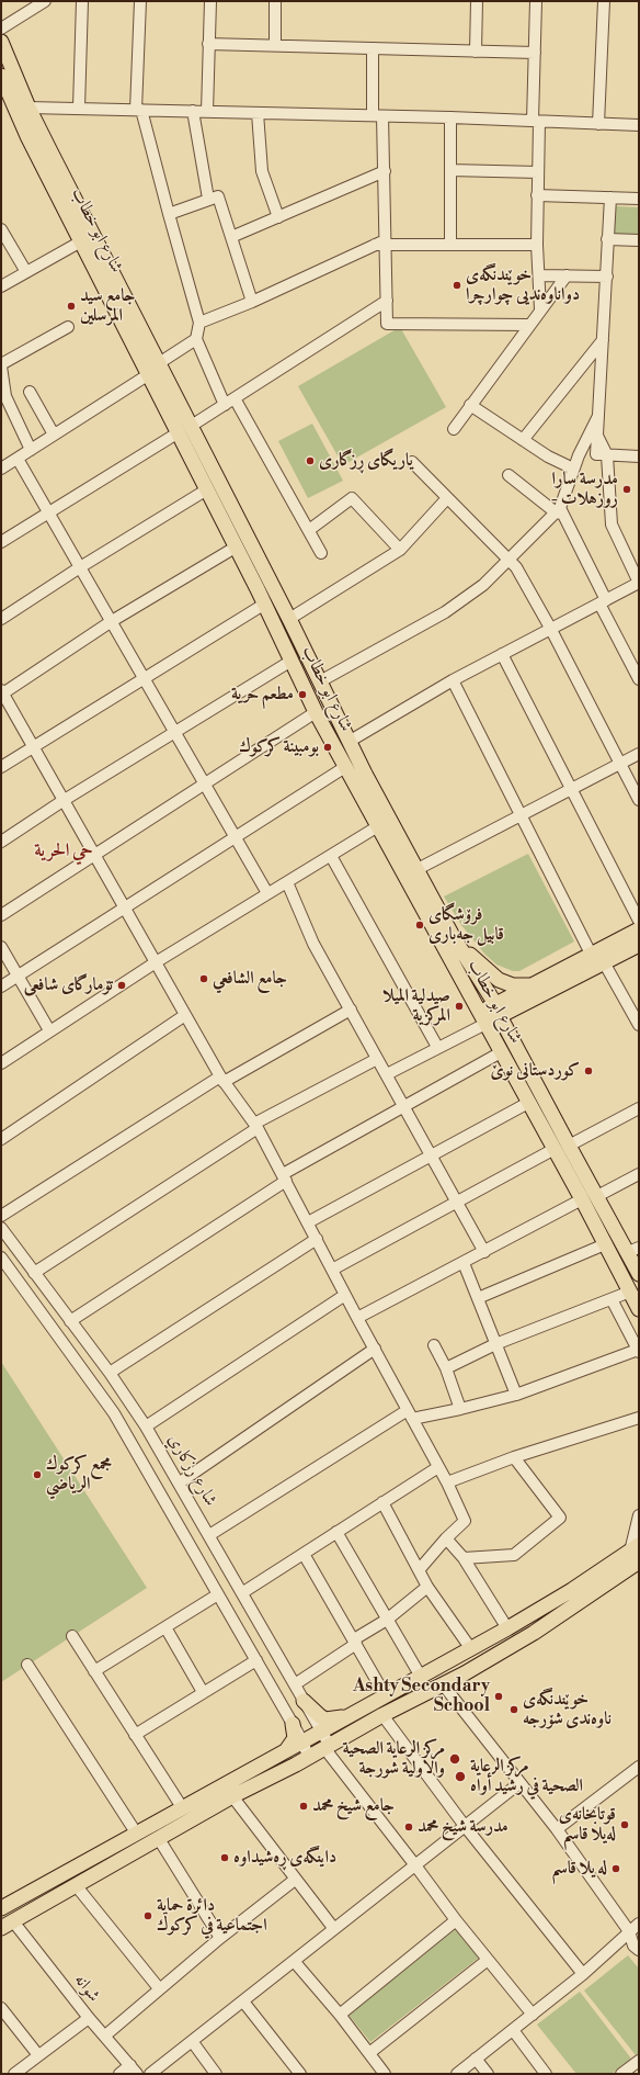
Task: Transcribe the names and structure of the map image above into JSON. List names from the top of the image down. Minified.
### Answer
{"streets":{"main road":["شارع ابو خطاب"],"street":["شارع رزكاري","شوانە"]},"districts":["حي الحرية"],"places":["خوێندنگەی دواناوەندیی چوارچرا","جامع سيد المرسلين","یاریگای ڕزگاری","مدرسة سارا - روزهلات","مطعم حرية","بومبينة كركوك","فرۆشگای قابیل جەباری","جامع الشافعي","تۆمارگاى شافعى","صيدلية الميلا المركزية","کوردستانی نوێ","مجمع كركوك الرياضي","Ashty Secondary School","خوێندنگەی ناوەندی شۆرجە","مركز الرعاية الصحية والاولية شورجة","مركز الرعاية الصحية في رشيد أواه","جامع شيخ محمد","قوتابخانەی لەیلا قاسم","مدرسة شيخ محمد","داینگەی ڕەشیداوە","له يلا قاسم","دائرة حماية اجتماعية في كركوك"]}
